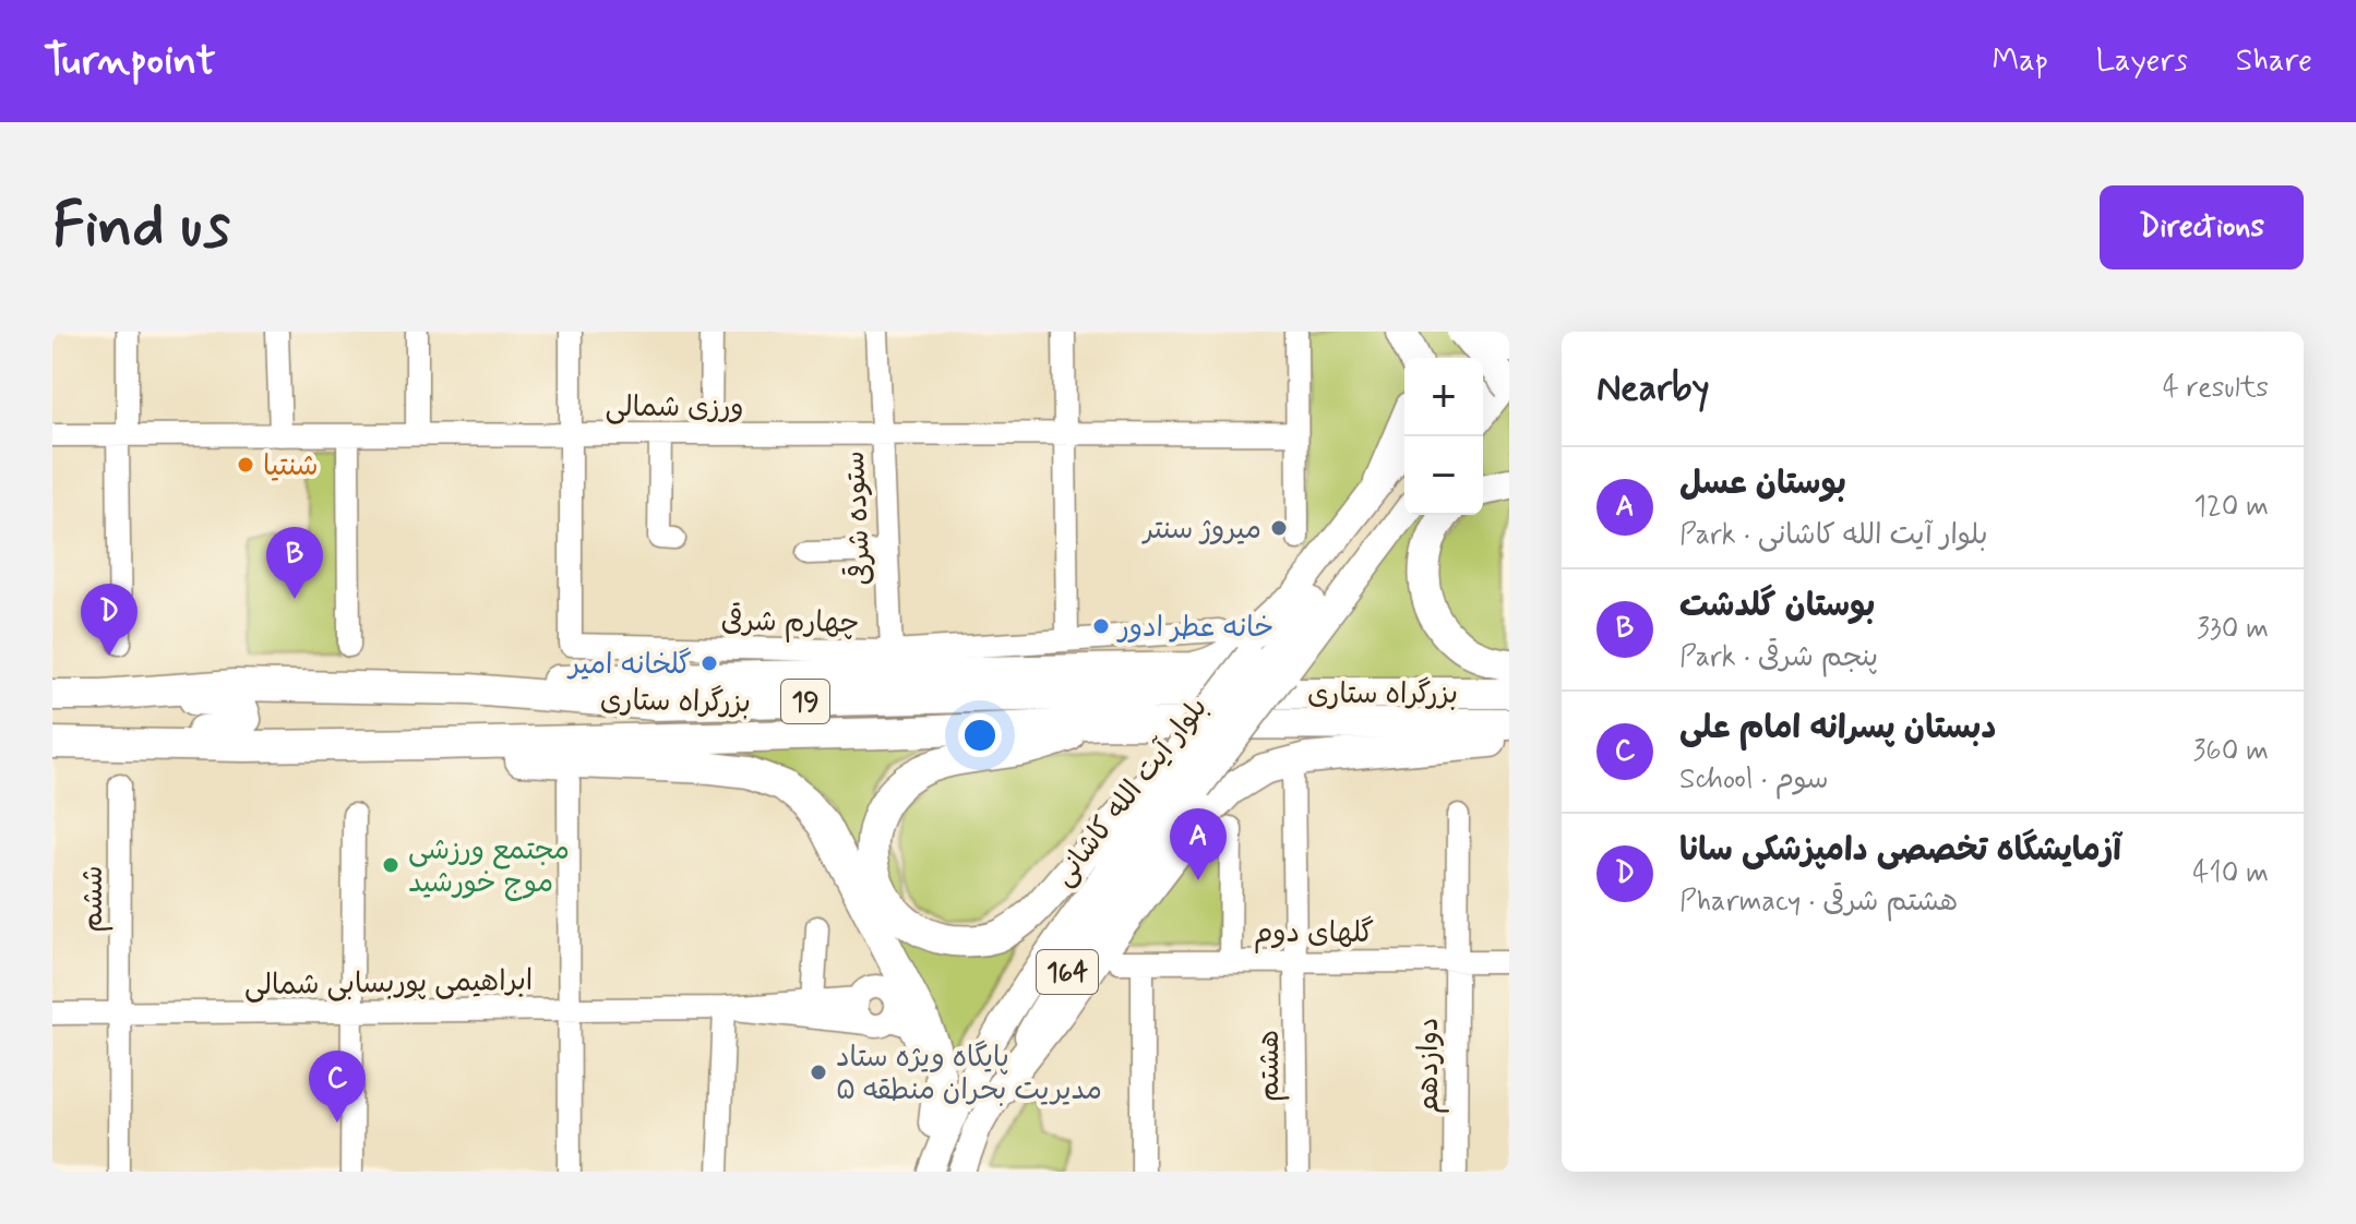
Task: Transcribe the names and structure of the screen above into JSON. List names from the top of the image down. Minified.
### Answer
{"streets":{"highway":["بزرگراه ستاری","19"],"main road":["بلوار آیت الله کاشانی","164"],"street":["ورزی شمالی","ستوده شرقی","چهارم شرقی","ششم","گلهای دوم","ابراهیمی پوربسابی شمالی","هشتم","دوازدهم"]},"crossings":[["ورزی شمالی","ستوده شرقی"],["ورزی شمالی","چهارم شرقی"],["ستوده شرقی","چهارم شرقی"],["ششم","ابراهیمی پوربسابی شمالی"],["گلهای دوم","هشتم"],["گلهای دوم","دوازدهم"]],"places":["شنتیا","میروژ سنتر","خانه عطر ادور","گلخانه امیر","مجتمع ورزشی موج خورشید","پایگاه ویژه ستاد مدیریت بحران منطقه ۵"],"page":{"header":"Turnpoint","nav":["Map","Layers","Share"],"buttons":"Directions","title":"Find us","heading":["Nearby","4 results"],"map_buttons":["+","−"],"list":[{"mark":"A","name":"بوستان عسل","note":"Park · بلوار آیت الله کاشانی","value":"120 m"},{"mark":"B","name":"بوستان گلدشت","note":"Park · پنجم شرقی","value":"330 m"},{"mark":"C","name":"دبستان پسرانه امام علی","note":"School · سوم","value":"360 m"},{"mark":"D","name":"آزمایشگاه تخصصی دامپزشکی سانا","note":"Pharmacy · هشتم شرقی","value":"410 m"}],"pins":["B","D","A","C"]}}
